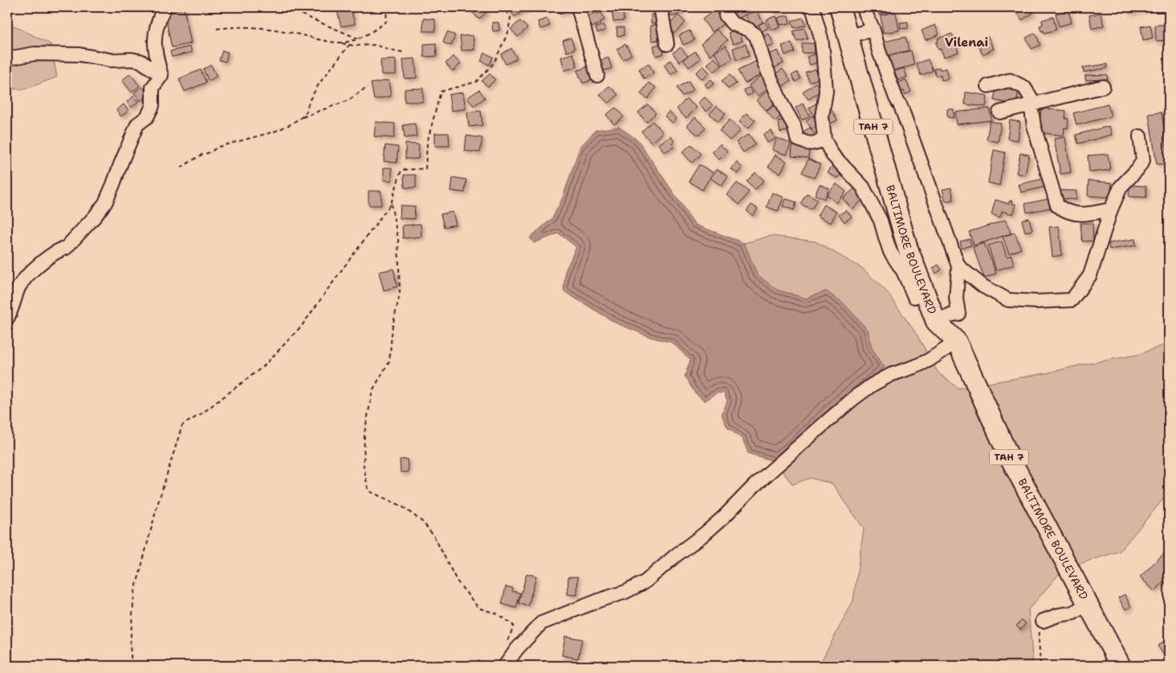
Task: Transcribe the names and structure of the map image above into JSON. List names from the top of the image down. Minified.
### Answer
{"streets":{"highway":["TAH 7","BALTIMORE BOULEVARD"]},"districts":["Vilenai"]}
